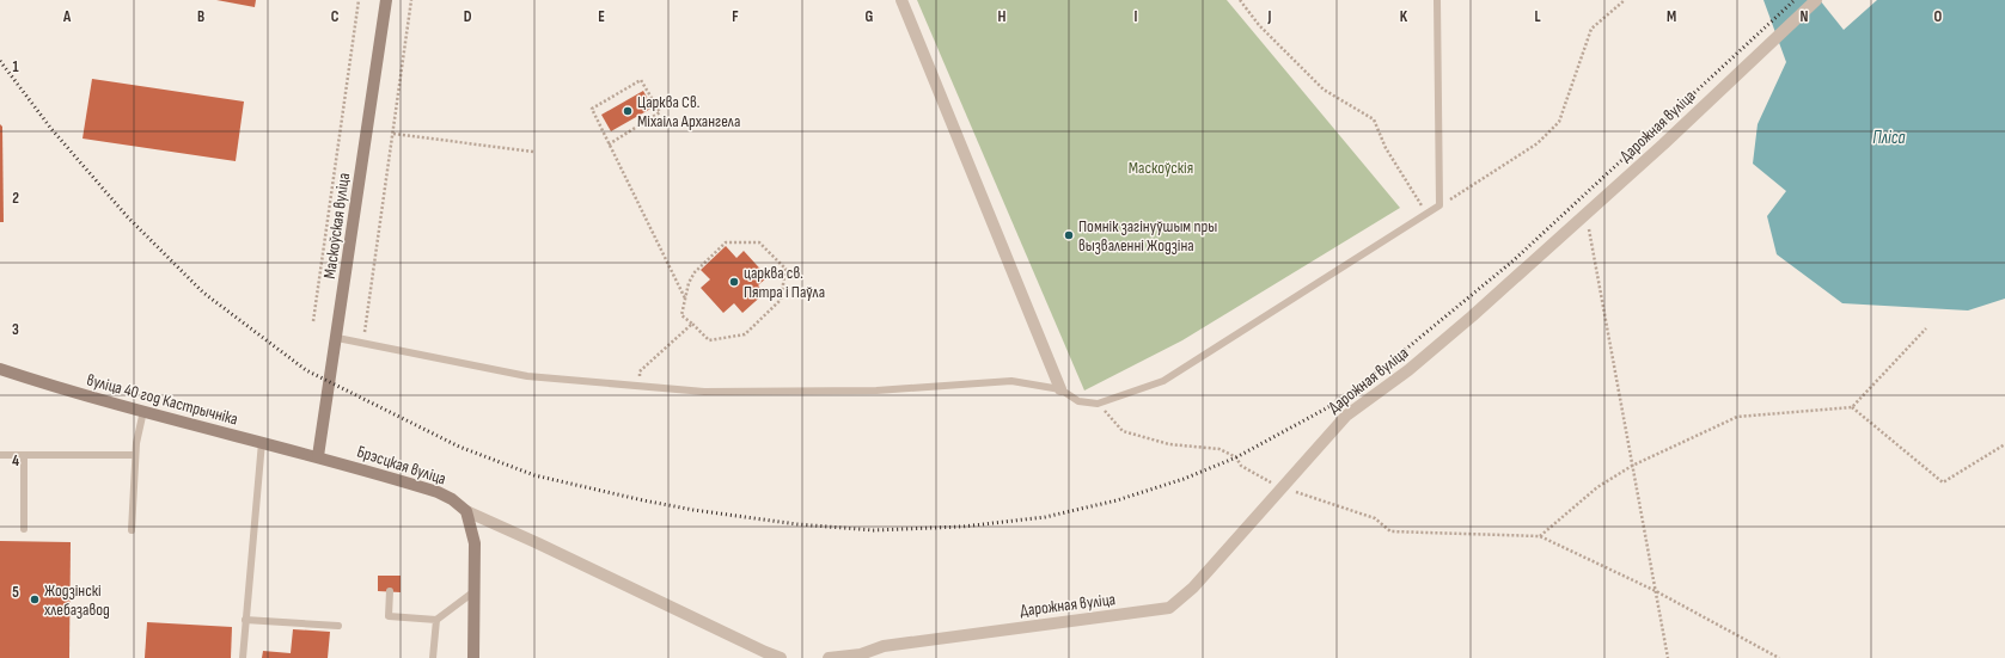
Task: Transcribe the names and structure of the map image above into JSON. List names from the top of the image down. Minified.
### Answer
{"streets":{"main road":["Маскоўская вуліца","вуліца 40 год Кастрычніка","Брэсцкая вуліца"],"street":["Дарожная вуліца"]},"crossings":[["Маскоўская вуліца","вуліца 40 год Кастрычніка"],["Маскоўская вуліца","Брэсцкая вуліца"],["вуліца 40 год Кастрычніка","Брэсцкая вуліца"]],"water":["Пліса"],"parks":["Маскоўскія"],"places":["Царква Св. Міхаіла Архангела","Помнік загінуўшым пры вызваленні Жодзіна","царква св. Пятра і Паўла","Жодзінскі хлебазавод"],"grid":{"columns":["A","B","C","D","E","F","G","H","I","J","K","L","M","N","O"],"rows":["1","2","3","4","5"]}}
